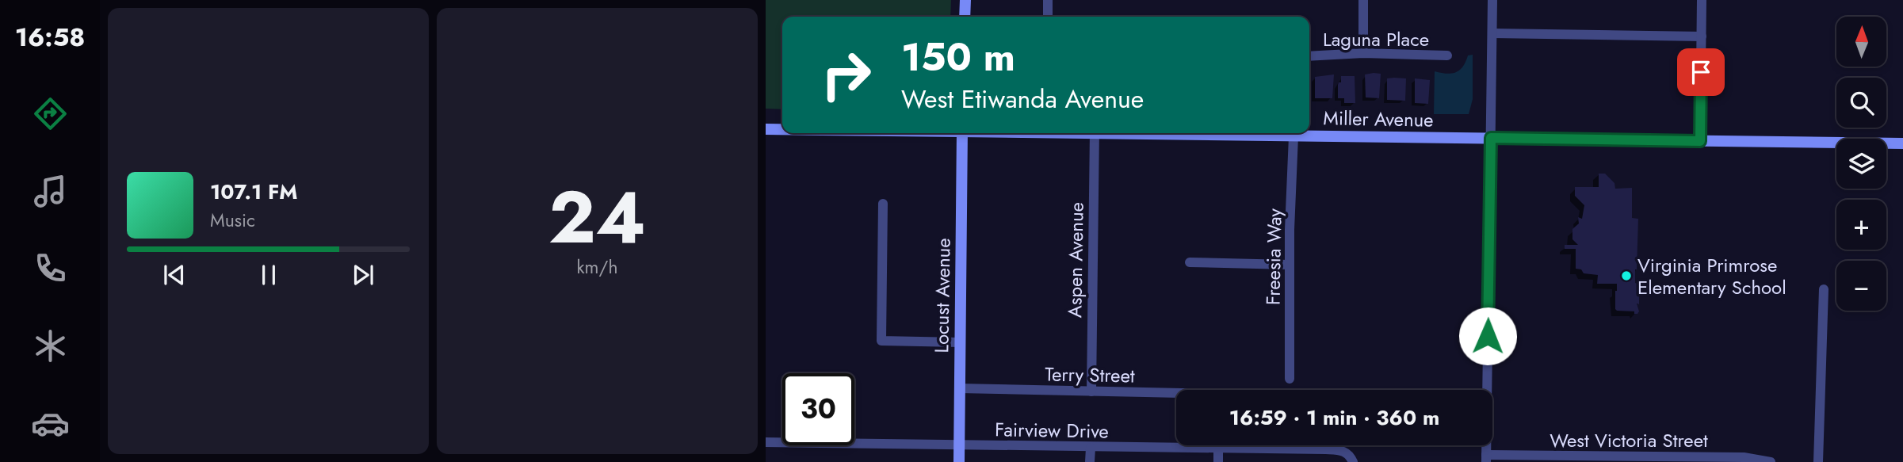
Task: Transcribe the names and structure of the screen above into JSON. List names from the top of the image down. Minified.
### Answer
{"streets":{"street":["Laguna Place","Miller Avenue","Freesia Way","Aspen Avenue","Locust Avenue","Terry Street","Fairview Drive","West Victoria Street"]},"crossings":[["Miller Avenue","Freesia Way"],["Aspen Avenue","Terry Street"],["Locust Avenue","Terry Street"],["Locust Avenue","Fairview Drive"]],"places":["Virginia Primrose Elementary School"],"north":"top","page":{"tabs":"16:58","tile":["24","km/h"],"map_buttons":["+","−"],"turn":["150 m","West Etiwanda Avenue"],"song":["107.1 FM","Music"],"limit":"30","trip":"16:59 · 1 min · 360 m"}}
